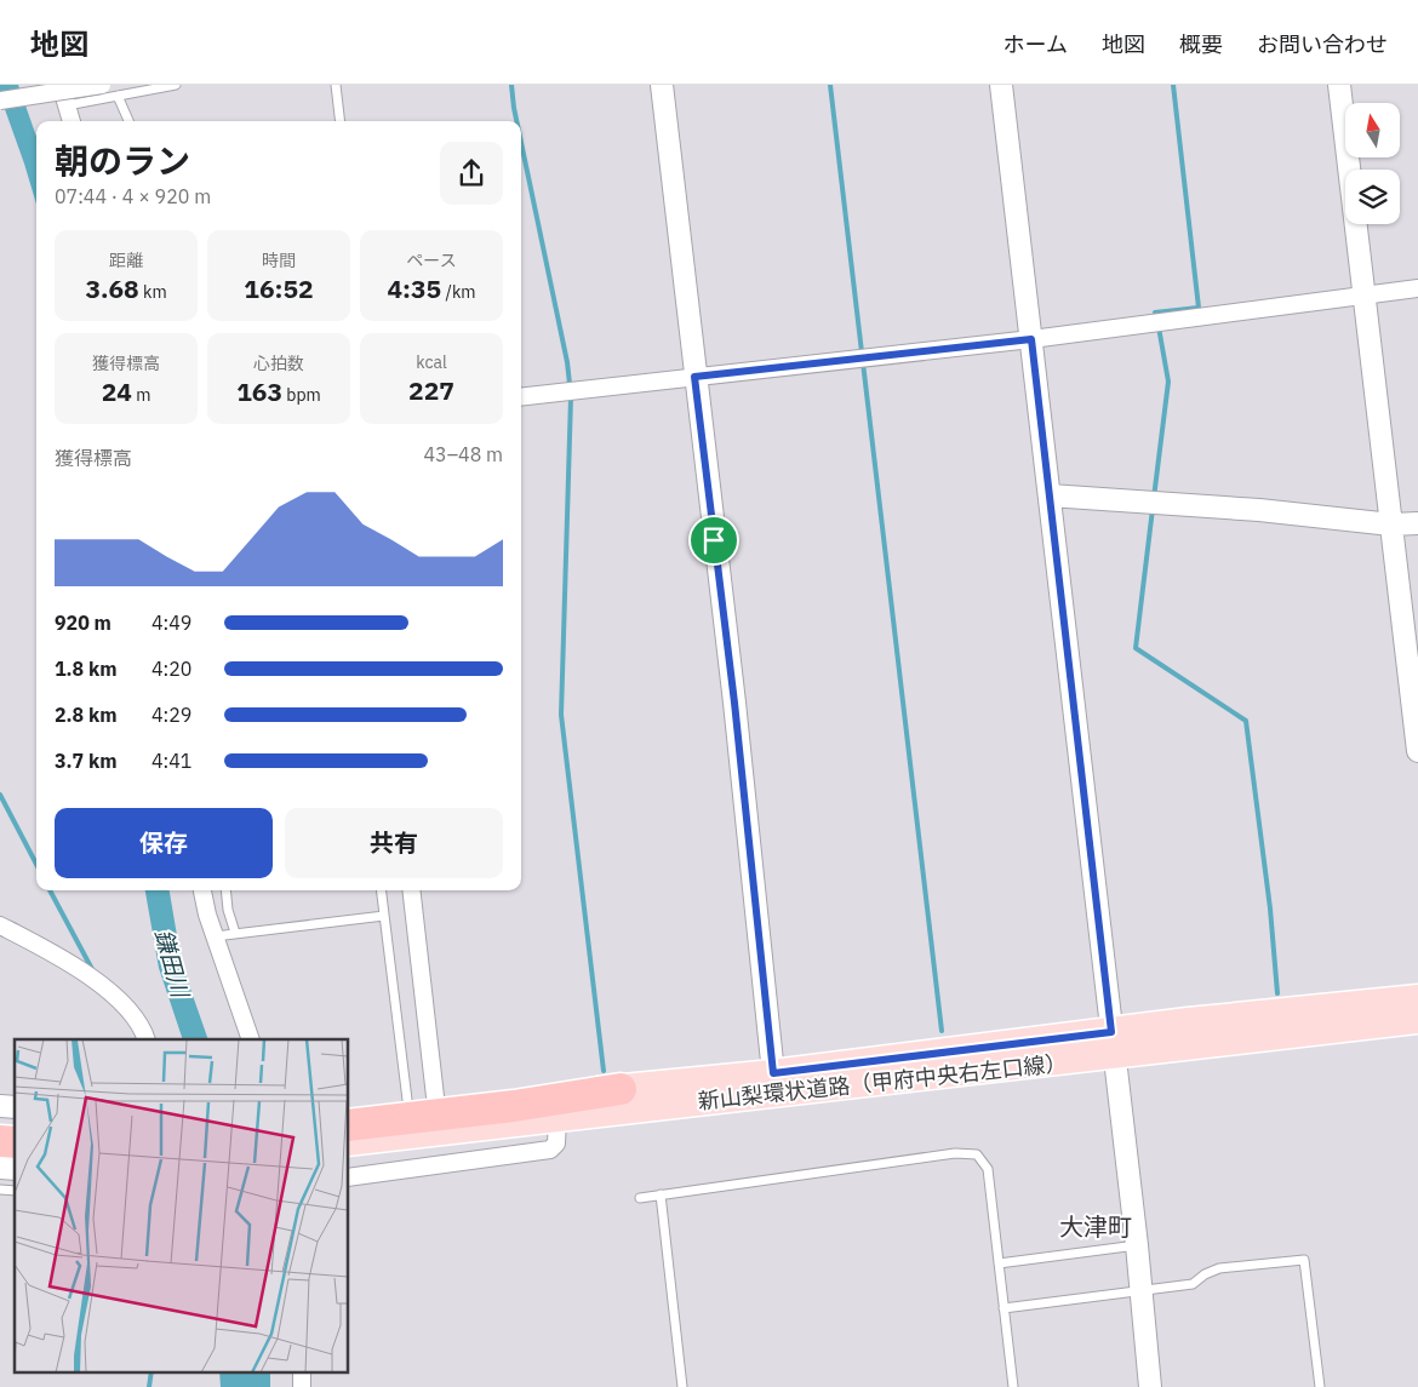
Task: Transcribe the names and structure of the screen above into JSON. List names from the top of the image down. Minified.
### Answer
{"streets":{"main road":["新山梨環状道路（甲府中央右左口線）"]},"districts":["大津町"],"water":["鎌田川"],"north":"top","page":{"header":"地図","nav":["ホーム","地図","概要","お問い合わせ"],"heading":["朝のラン","07:44 · 4 × 920 m"],"stats":[["距離","3.68 km"],["時間","16:52"],["ペース","4:35 /km"],["獲得標高","24 m"],["心拍数","163 bpm"],["kcal","227"]],"chart":["獲得標高","43–48 m"],"list":[{"name":"920 m","note":"4:49"},{"name":"1.8 km","note":"4:20"},{"name":"2.8 km","note":"4:29"},{"name":"3.7 km","note":"4:41"}],"buttons":["保存","共有"]}}
